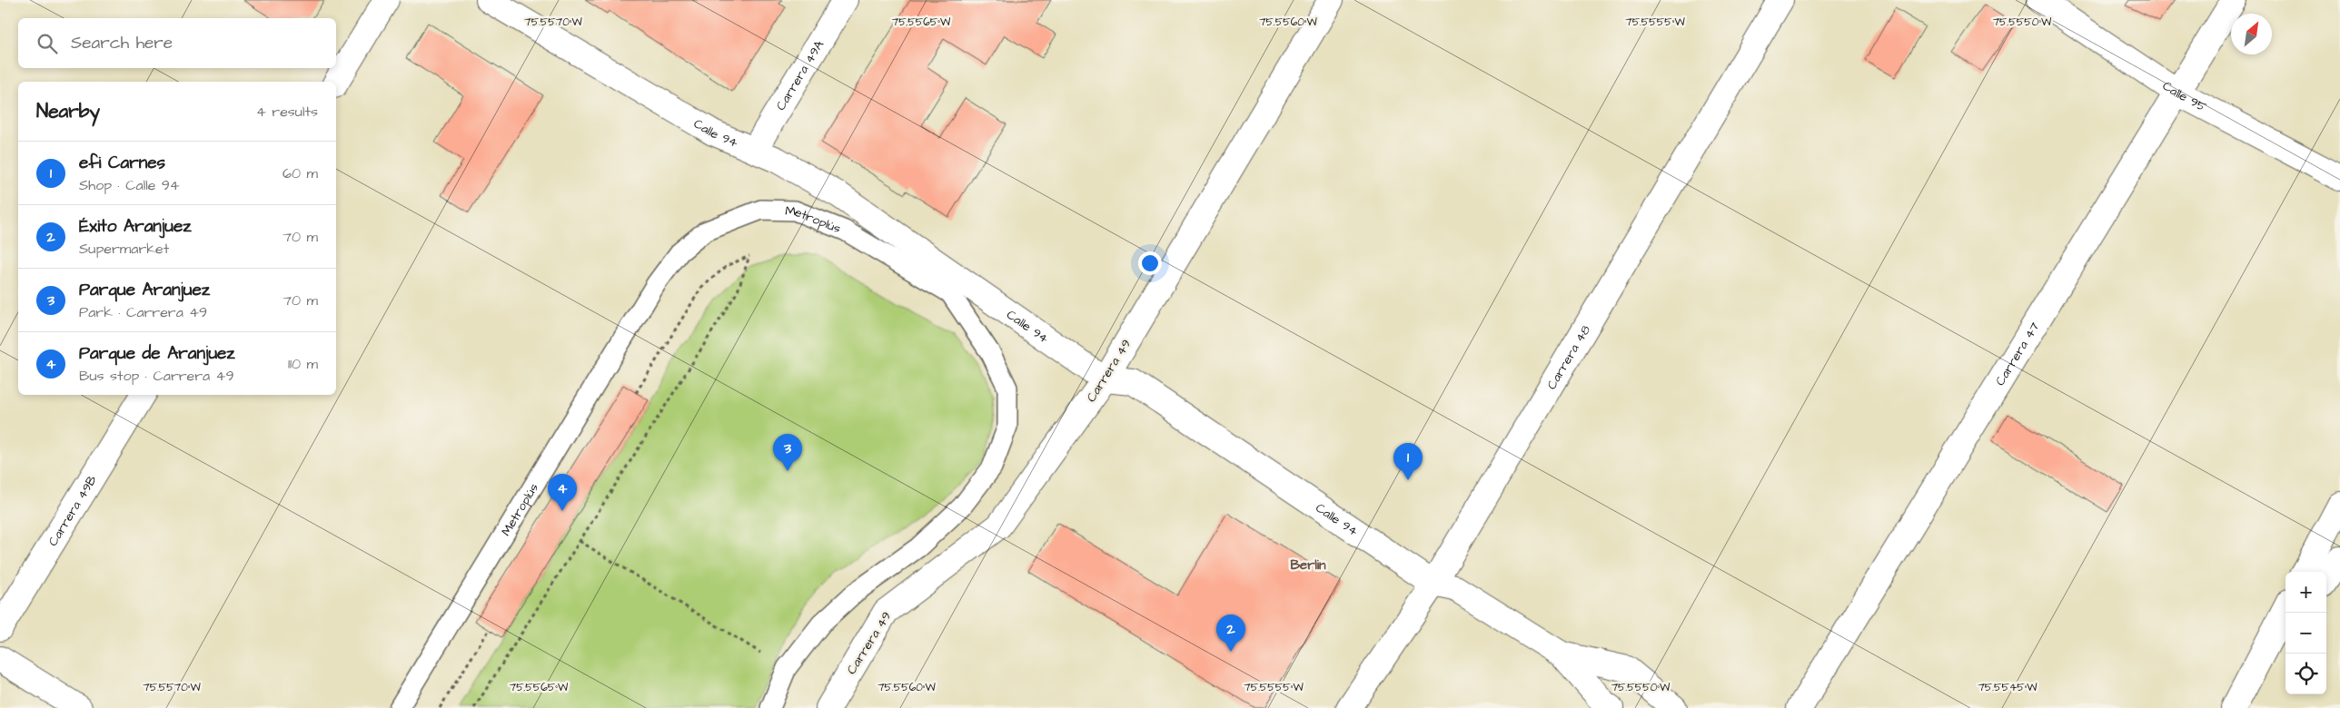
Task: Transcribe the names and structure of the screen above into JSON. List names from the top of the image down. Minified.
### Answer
{"streets":{"street":["Carrera 49A","Calle 95","Calle 94","Carrera 47","Carrera 48","Carrera 49","Carrera 49B"],"lane":["Metroplús"]},"crossings":[["Carrera 49A","Calle 94"],["Calle 95","Carrera 47"],["Calle 94","Carrera 48"],["Calle 94","Carrera 49"]],"districts":["Berlin"],"north":"top right","page":{"search":"Search here","heading":["Nearby","4 results"],"list":[{"mark":"1","name":"efi Carnes","note":"Shop · Calle 94","value":"60 m"},{"mark":"2","name":"Éxito Aranjuez","note":"Supermarket","value":"70 m"},{"mark":"3","name":"Parque Aranjuez","note":"Park · Carrera 49","value":"70 m"},{"mark":"4","name":"Parque de Aranjuez","note":"Bus stop · Carrera 49","value":"110 m"}],"pins":["3","1","4","2"],"map_buttons":["+","−"]},"coordinates":["75.5570°W","75.5565°W","75.5560°W","75.5555°W","75.5550°W","75.5545°W"]}
